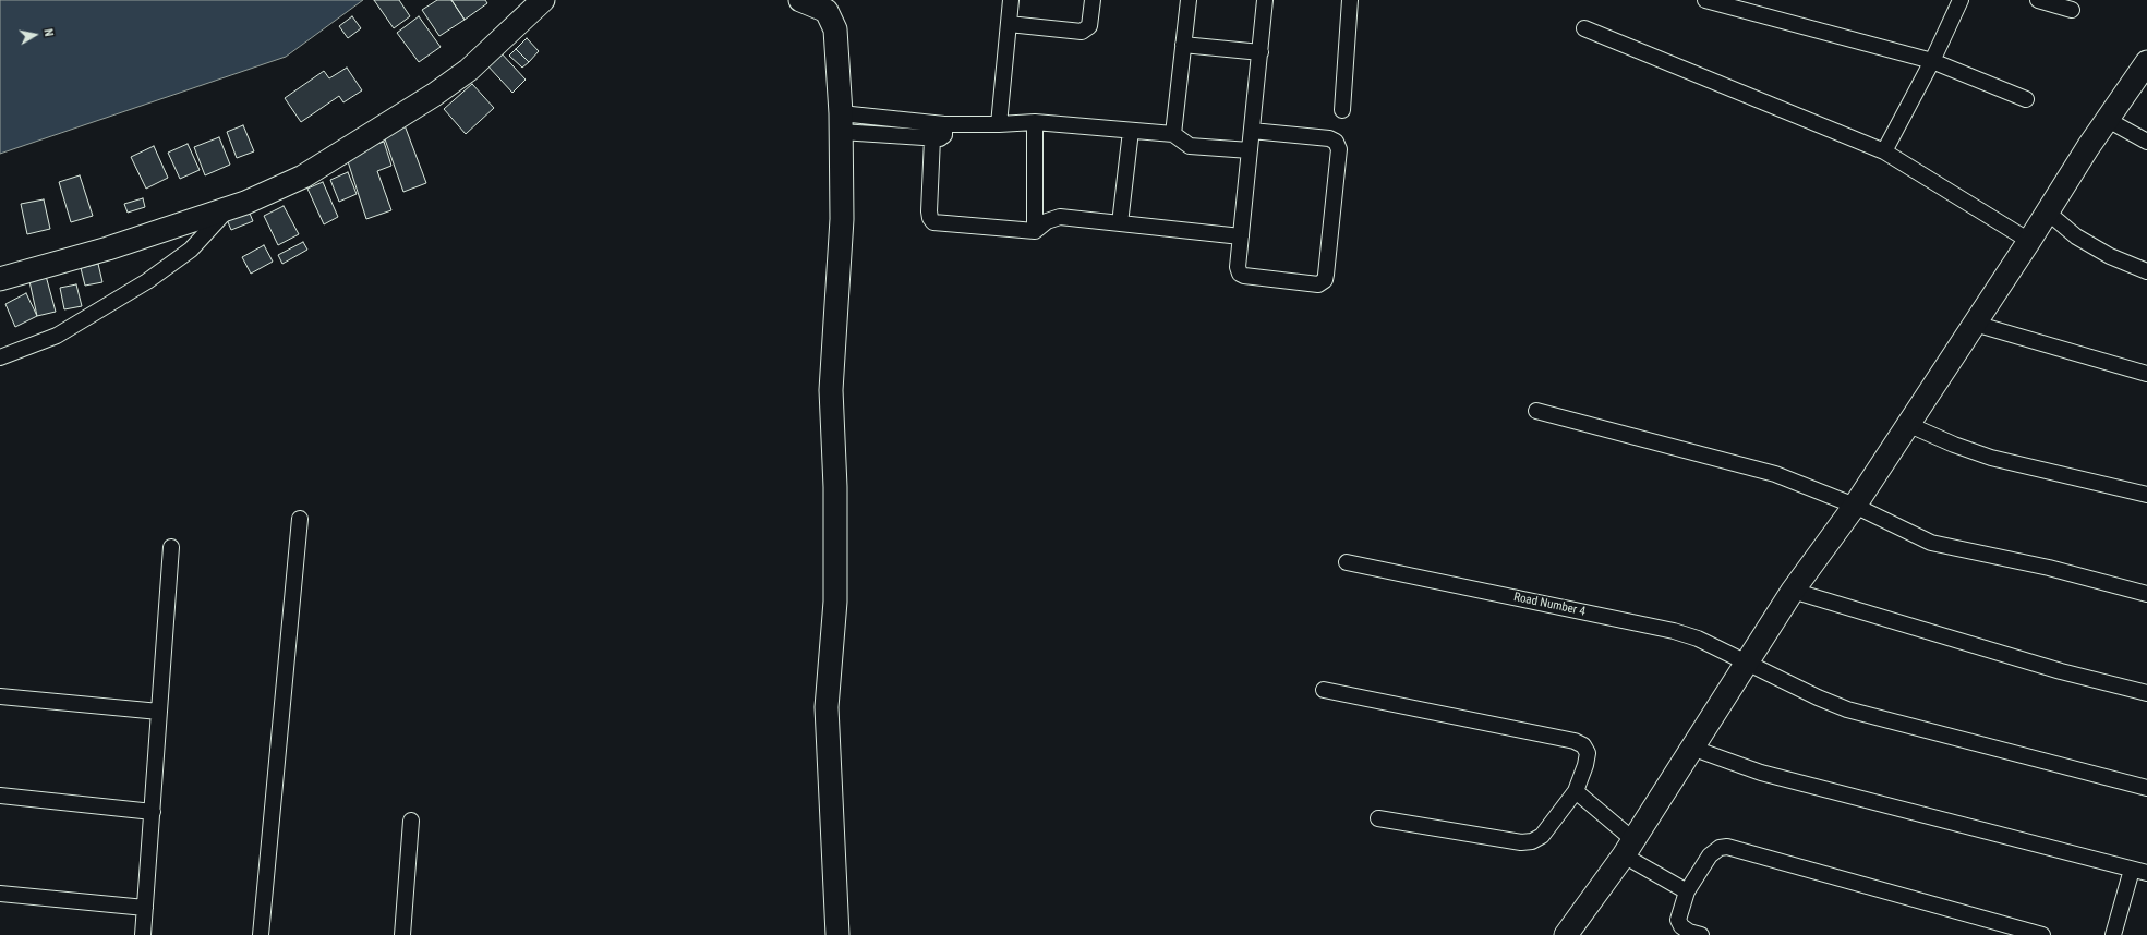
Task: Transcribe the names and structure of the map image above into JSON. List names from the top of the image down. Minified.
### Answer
{"streets":{"street":["Road Number 4"]},"north":"right"}
